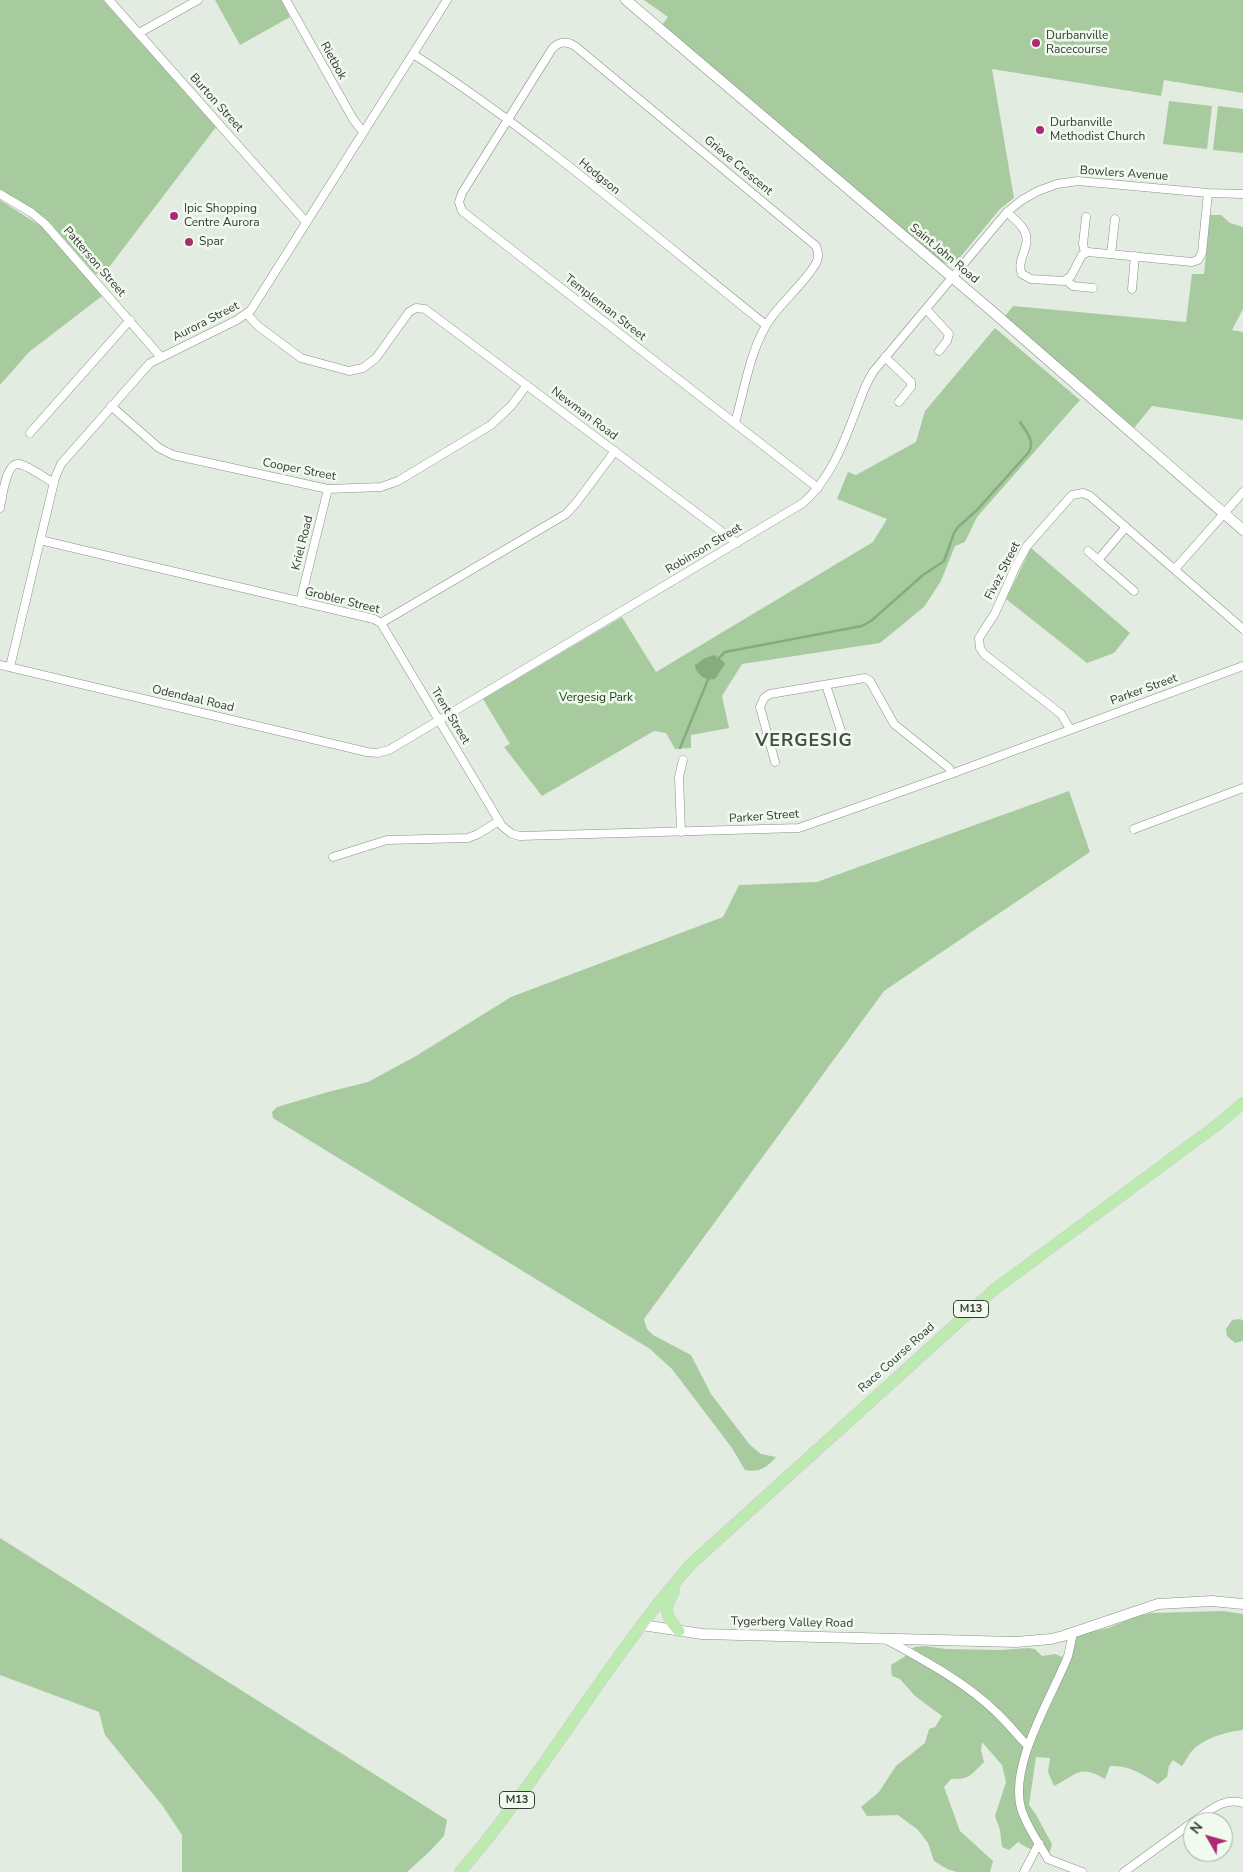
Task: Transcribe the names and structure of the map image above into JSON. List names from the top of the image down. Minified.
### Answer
{"streets":{"main road":["Saint John Road","M13","Race Course Road","Tygerberg Valley Road"],"street":["Rietbok","Burton Street","Grieve Crescent","Bowlers Avenue","Hodgson","Patterson Street","Templeman Street","Aurora Street","Newman Road","Cooper Street","Kriel Road","Robinson Street","Fivaz Street","Grobler Street","Parker Street","Odendaal Road","Trent Street"]},"crossings":[["Rietbok","Aurora Street"],["Burton Street","Aurora Street"],["Grieve Crescent","Hodgson"],["Grieve Crescent","Templeman Street"],["Bowlers Avenue","Saint John Road"],["Bowlers Avenue","Robinson Street"],["Hodgson","Templeman Street"],["Hodgson","Aurora Street"],["Saint John Road","Robinson Street"],["Patterson Street","Aurora Street"],["Templeman Street","Robinson Street"],["Aurora Street","Newman Road"],["Aurora Street","Cooper Street"],["Aurora Street","Grobler Street"],["Aurora Street","Odendaal Road"],["Newman Road","Cooper Street"],["Newman Road","Robinson Street"],["Newman Road","Grobler Street"],["Cooper Street","Kriel Road"],["Kriel Road","Grobler Street"],["Robinson Street","Odendaal Road"],["Robinson Street","Trent Street"],["Fivaz Street","Parker Street"],["Grobler Street","Trent Street"],["Parker Street","Trent Street"],["M13","Race Course Road"],["M13","Tygerberg Valley Road"],["Race Course Road","Tygerberg Valley Road"]],"districts":["VERGESIG"],"parks":["Vergesig Park"],"places":["Durbanville Racecourse","Durbanville Methodist Church","Ipic Shopping Centre Aurora","Spar"],"north":"top left"}
